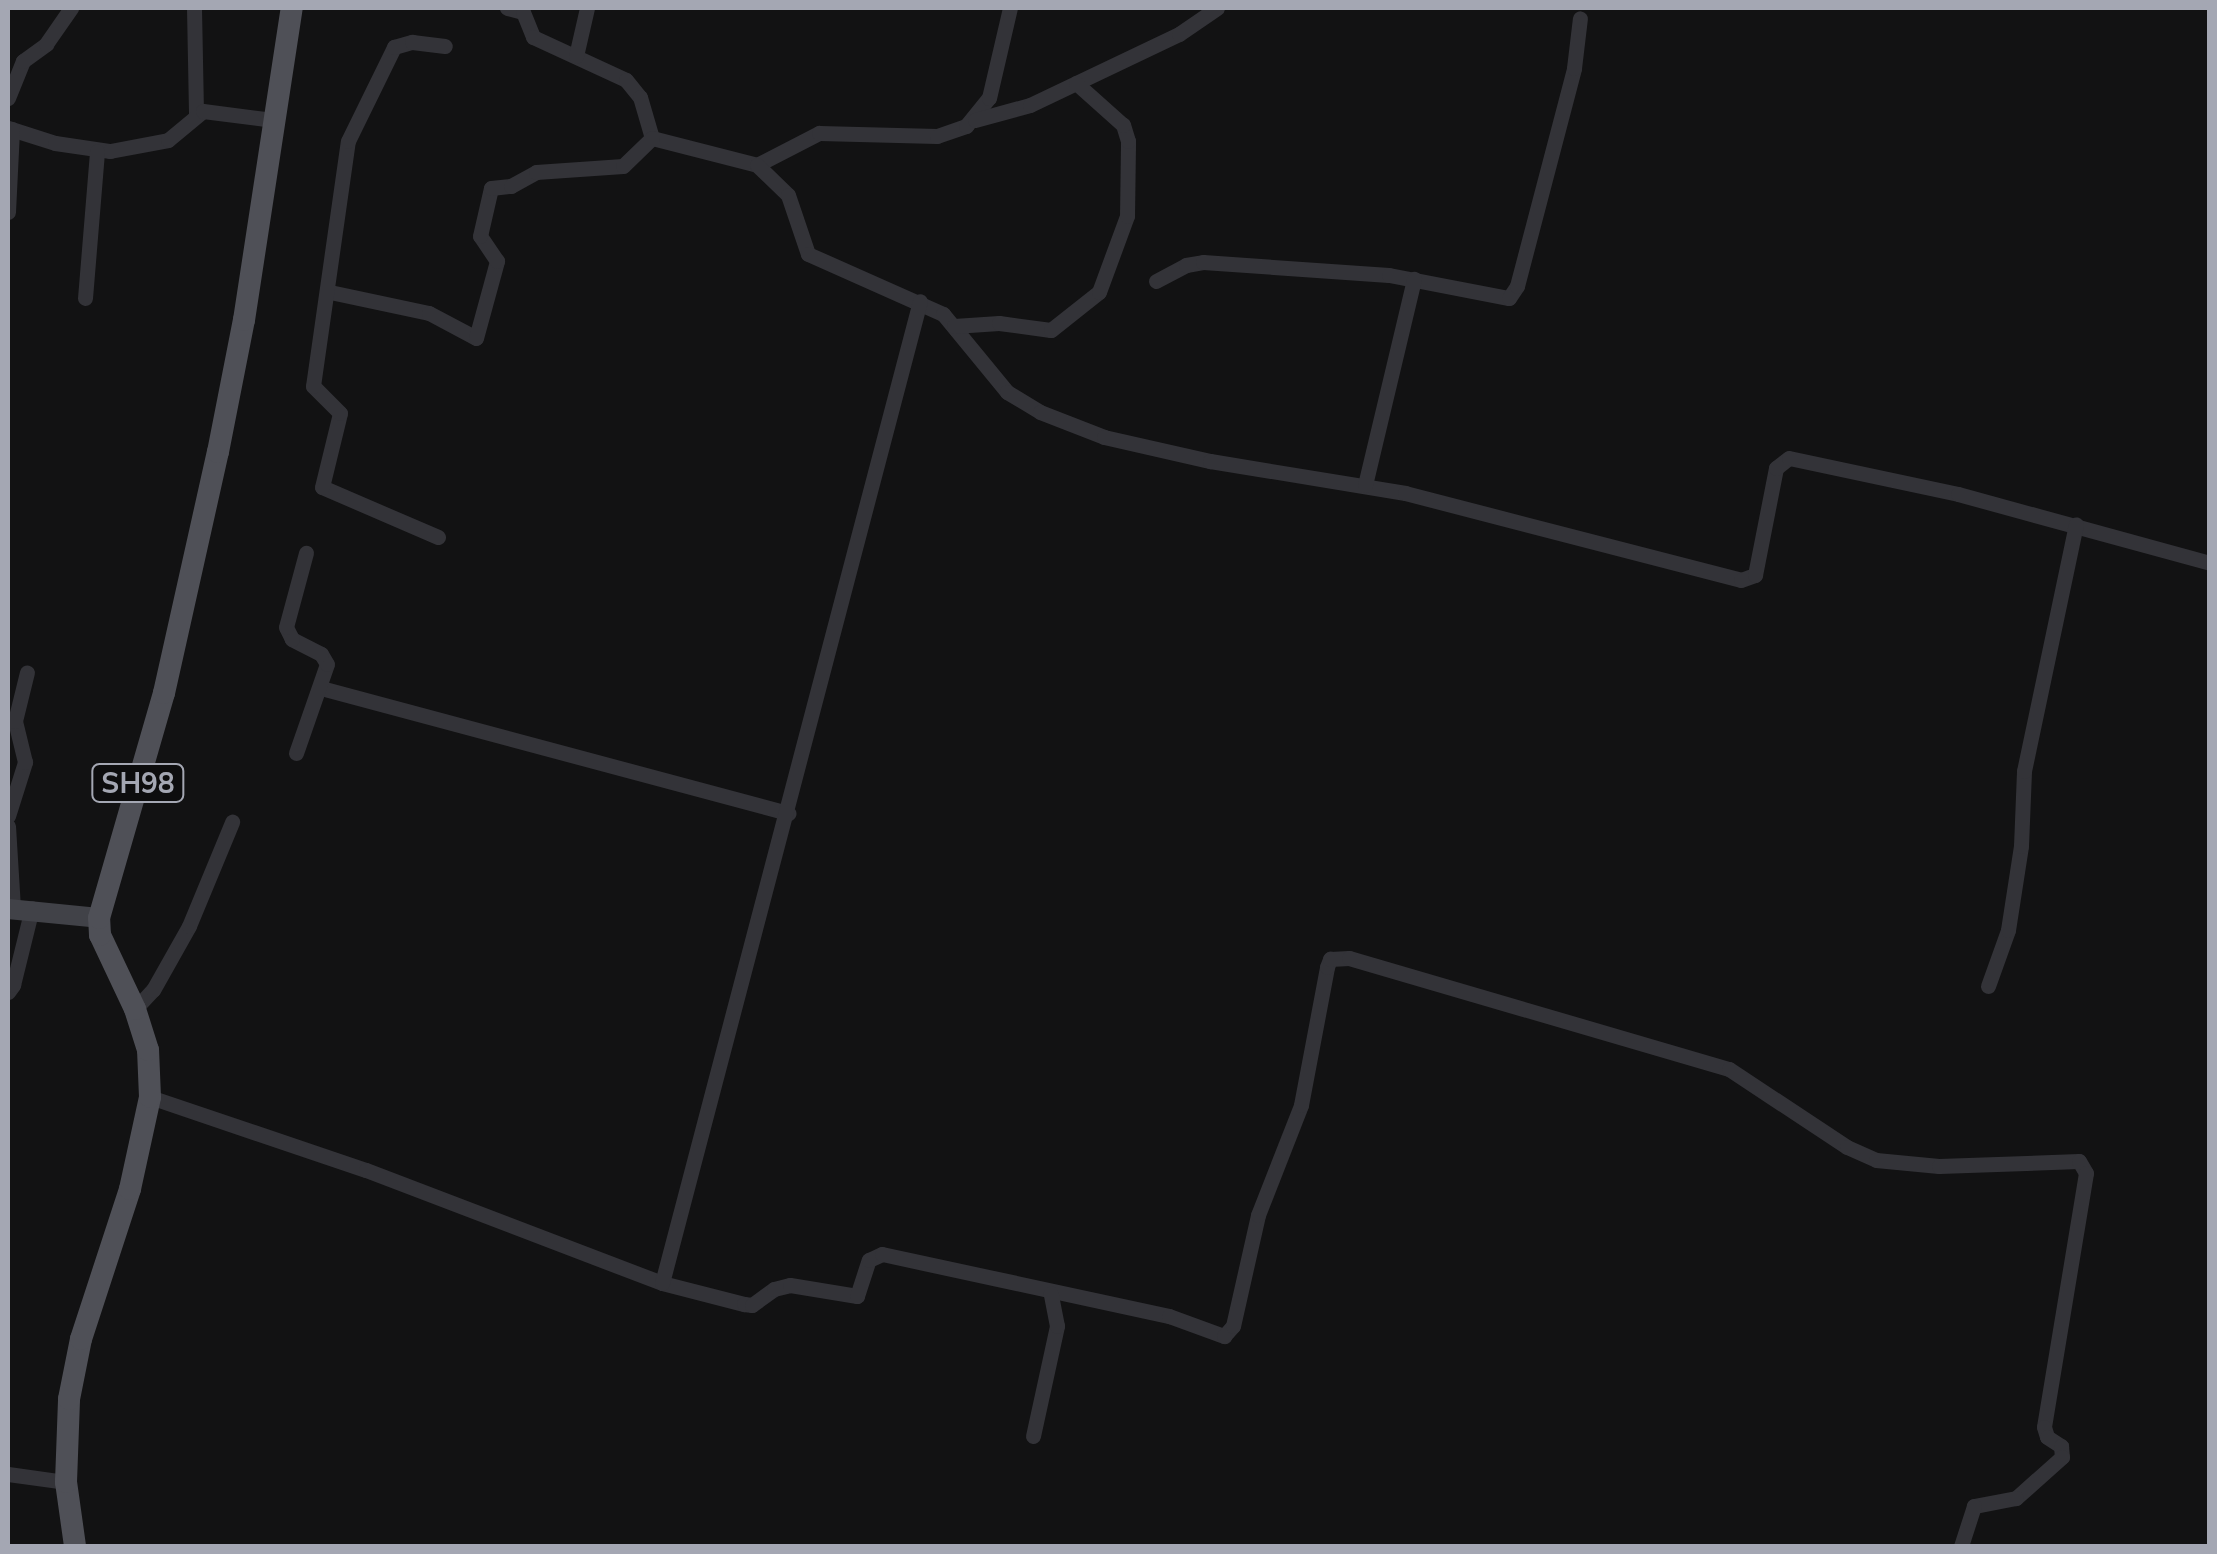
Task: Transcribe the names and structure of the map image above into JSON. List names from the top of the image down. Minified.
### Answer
{"streets":{"main road":["SH98"]}}
